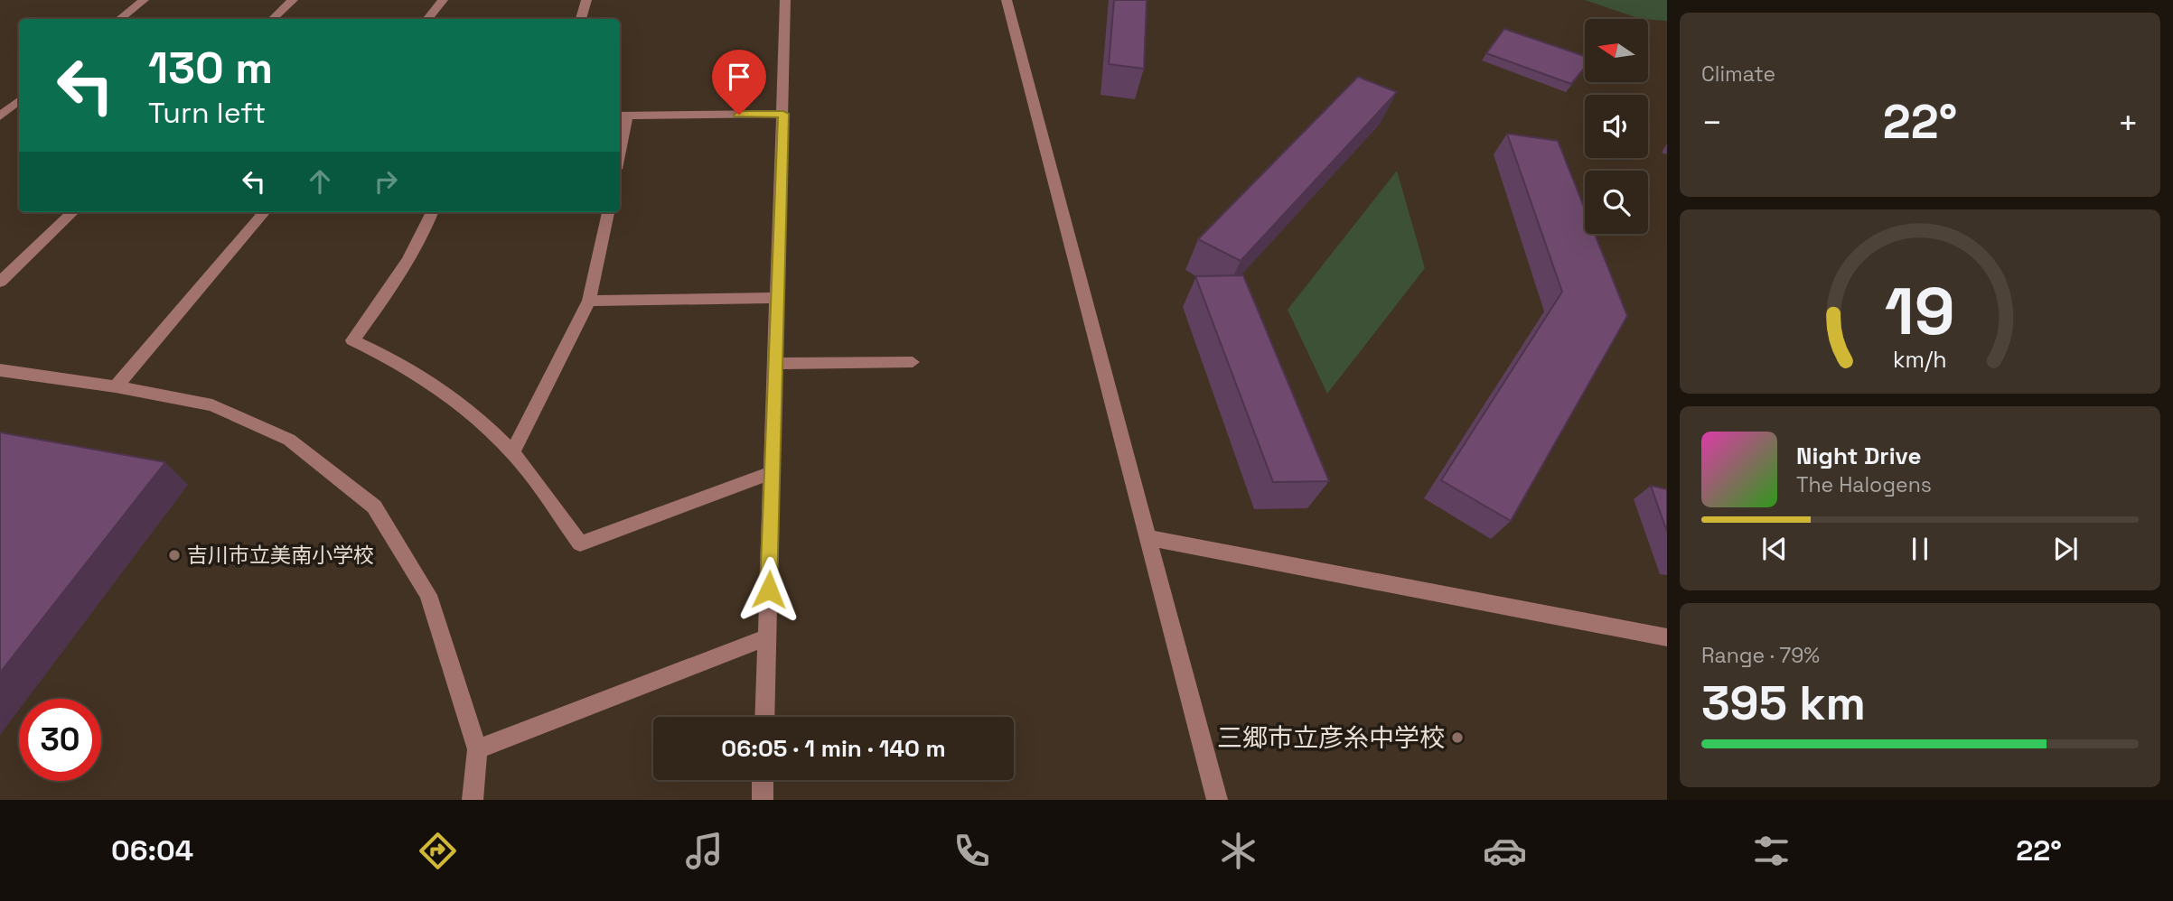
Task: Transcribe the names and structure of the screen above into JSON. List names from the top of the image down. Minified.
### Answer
{"places":["吉川市立美南小学校","三郷市立彦糸中学校"],"north":"left","page":{"tile":["Climate",["Range · 79%","395 km"]],"turn":["130 m","Turn left"],"heat":["−","22°","+"],"song":["Night Drive","The Halogens"],"limit":"30","trip":"06:05 · 1 min · 140 m","tabs":["06:04","22°"],"gauge":["19","km/h"]}}
